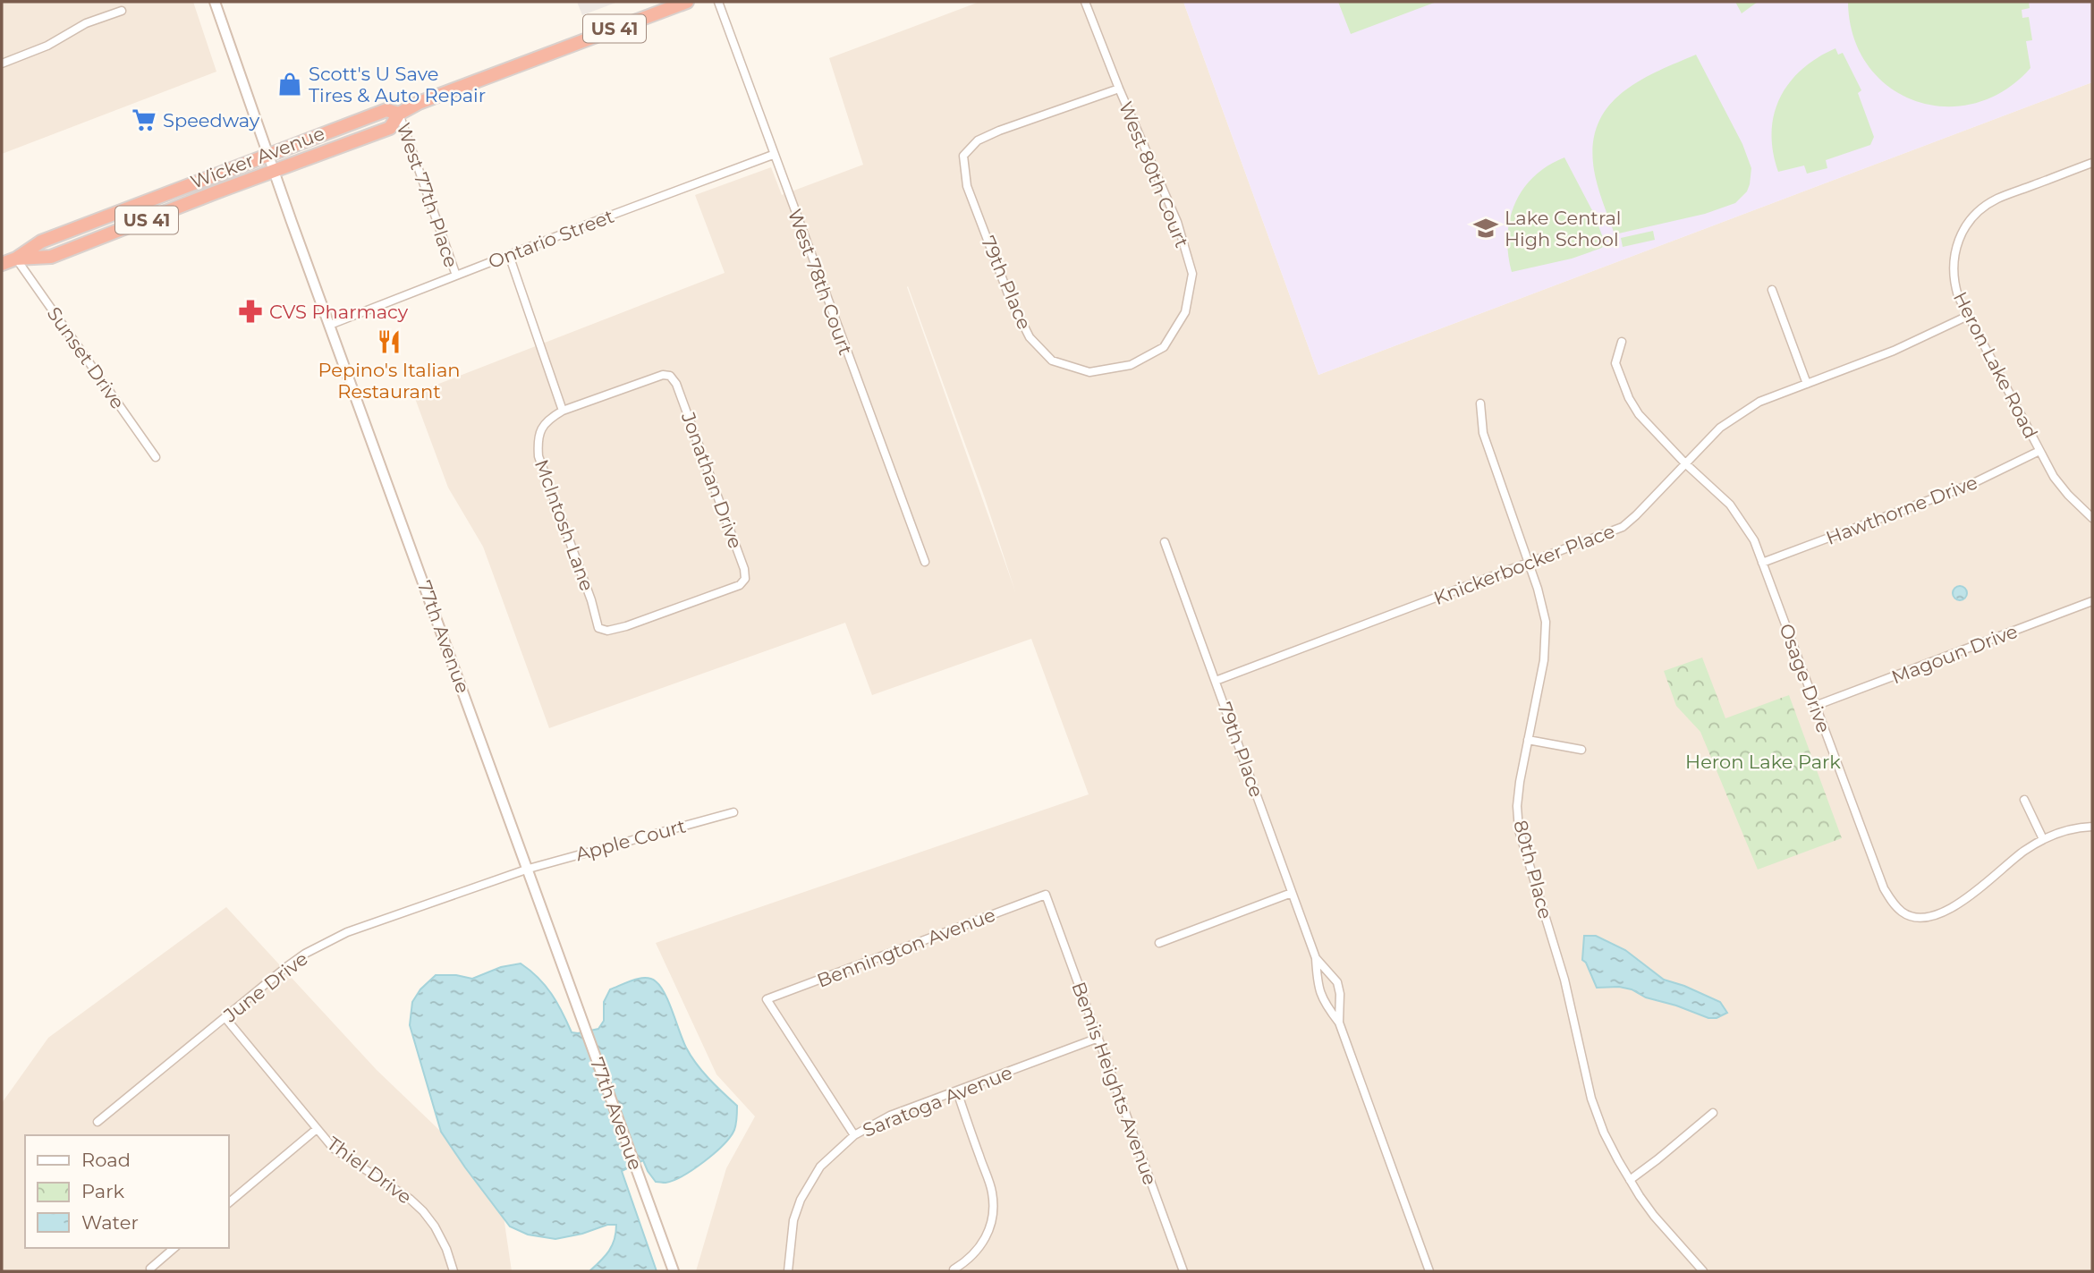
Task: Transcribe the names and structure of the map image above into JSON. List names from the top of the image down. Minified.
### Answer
{"streets":{"highway":["US 41","Wicker Avenue"],"street":["West 80th Court","West 77th Place","Ontario Street","West 78th Court","79th Place","Sunset Drive","Heron Lake Road","Jonathan Drive","Hawthorne Drive","Mclntosh Lane","Knickerbocker Place","77th Avenue","Magoun Drive","Osage Drive","Apple Court","80th Place","Bennington Avenue","June Drive","Bemis Heights Avenue","Saratoga Avenue","Thiel Drive"]},"crossings":[["Wicker Avenue","West 77th Place"],["Wicker Avenue","Sunset Drive"],["Wicker Avenue","77th Avenue"],["West 80th Court","79th Place"],["West 77th Place","Ontario Street"],["Ontario Street","West 78th Court"],["Ontario Street","77th Avenue"],["79th Place","Knickerbocker Place"],["Heron Lake Road","Hawthorne Drive"],["Heron Lake Road","Knickerbocker Place"],["Jonathan Drive","Mclntosh Lane"],["Hawthorne Drive","Osage Drive"],["Knickerbocker Place","Osage Drive"],["Knickerbocker Place","80th Place"],["77th Avenue","Apple Court"],["77th Avenue","June Drive"],["Magoun Drive","Osage Drive"],["Apple Court","June Drive"],["Bennington Avenue","Bemis Heights Avenue"],["Bennington Avenue","Saratoga Avenue"],["June Drive","Thiel Drive"],["Bemis Heights Avenue","Saratoga Avenue"]],"parks":["Heron Lake Park"],"places":{"shop":["Scott's U Save Tires & Auto Repair"],"supermarket":["Speedway"],"school or university":["Lake Central High School"],"pharmacy":["CVS Pharmacy"],"restaurant":["Pepino's Italian Restaurant"]},"legend":["Road","Park","Water"]}
